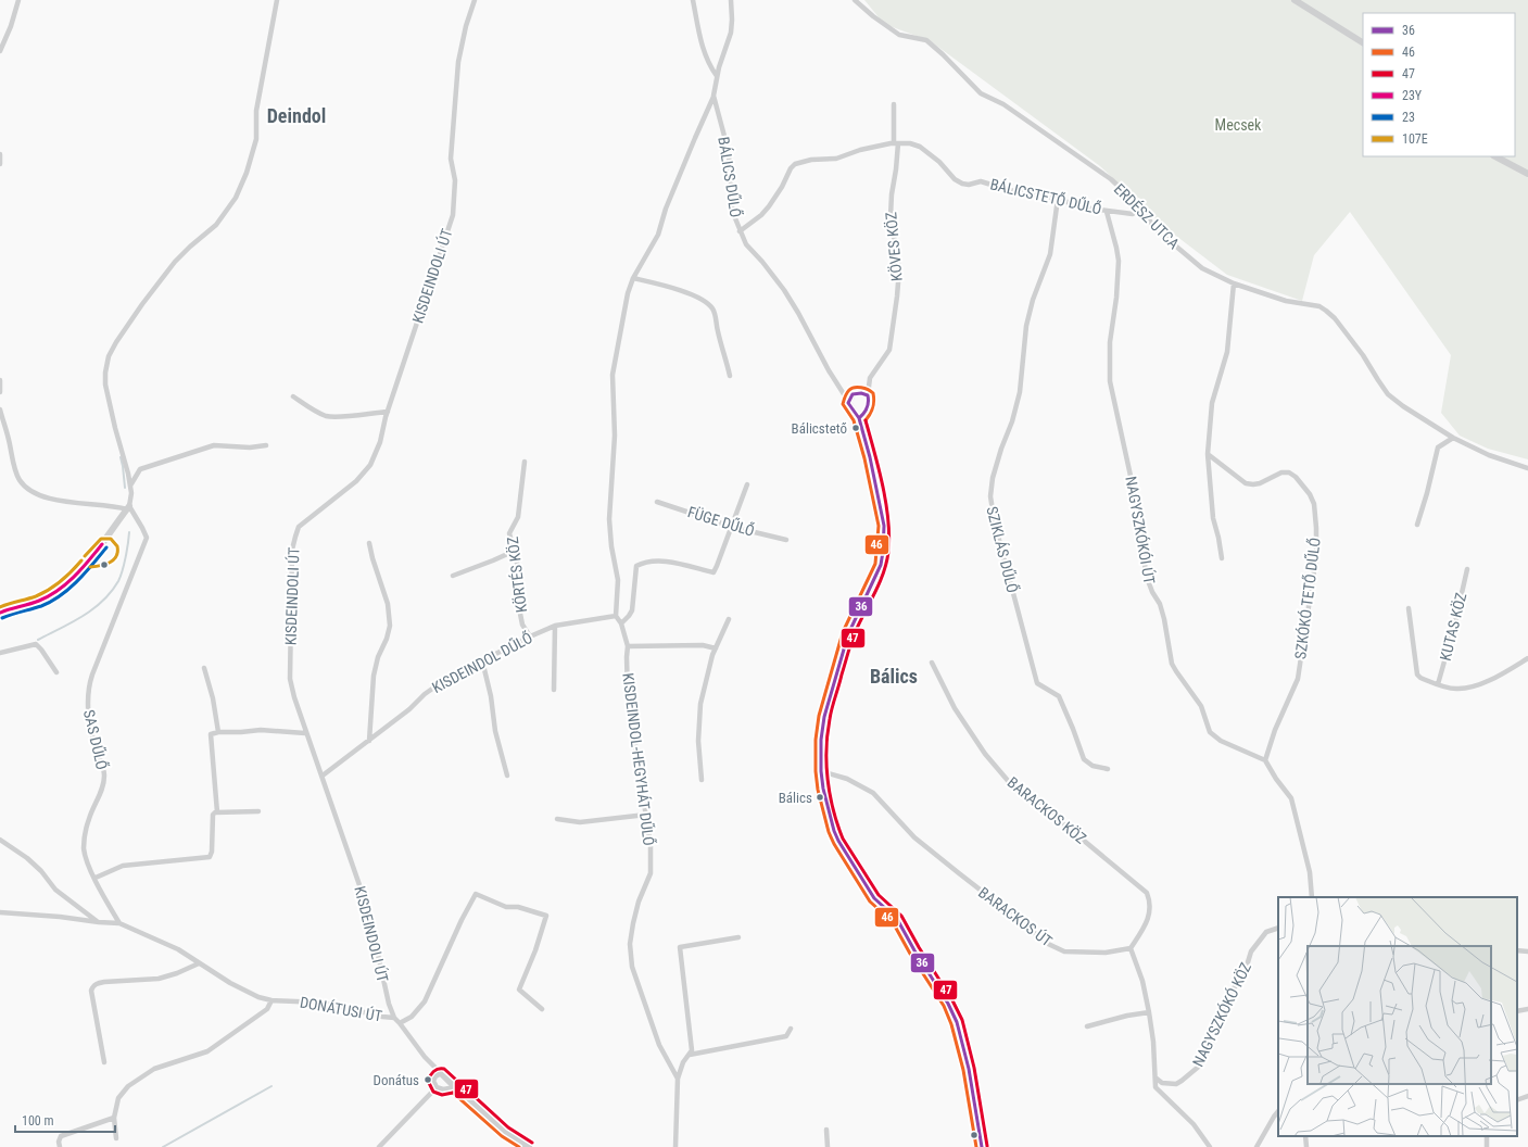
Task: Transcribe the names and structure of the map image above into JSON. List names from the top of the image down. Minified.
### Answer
{"streets":{"street":["BÁLICS DŰLŐ","BÁLICSTETŐ DŰLŐ","ERDÉSZ UTCA","KÖVES KÖZ","KISDEINDOLI ÚT","FÜGE DŰLŐ","NAGYSZKÓKÓI ÚT","SZIKLÁS DŰLŐ","KÖRTÉS KÖZ","SZKÓKÓ TETŐ DŰLŐ","KUTAS KÖZ","KISDEINDOL DŰLŐ","SAS DŰLŐ","KISDEINDOL-HEGYHÁT DŰLŐ","BARACKOS KÖZ","BARACKOS ÚT","DONÁTUSI ÚT","NAGYSZKÓKÓ KÖZ"]},"crossings":[["BÁLICS DŰLŐ","BÁLICSTETŐ DŰLŐ"],["BÁLICS DŰLŐ","KÖVES KÖZ"],["BÁLICSTETŐ DŰLŐ","ERDÉSZ UTCA"],["BÁLICSTETŐ DŰLŐ","KÖVES KÖZ"],["BÁLICSTETŐ DŰLŐ","NAGYSZKÓKÓI ÚT"],["BÁLICSTETŐ DŰLŐ","SZIKLÁS DŰLŐ"],["KISDEINDOLI ÚT","KISDEINDOL DŰLŐ"],["KISDEINDOLI ÚT","DONÁTUSI ÚT"],["NAGYSZKÓKÓI ÚT","SZKÓKÓ TETŐ DŰLŐ"],["KÖRTÉS KÖZ","KISDEINDOL DŰLŐ"],["KISDEINDOL DŰLŐ","KISDEINDOL-HEGYHÁT DŰLŐ"],["SAS DŰLŐ","DONÁTUSI ÚT"],["BARACKOS KÖZ","BARACKOS ÚT"]],"districts":["Deindol","Bálics"],"parks":["Mecsek"],"places":["Bálicstető","Bálics","Donátus"],"lines":["transit line 46","transit line 36","transit line 47","transit line 107E","transit line 23Y","transit line 23"],"legend":["36","46","47","23Y","23","107E"],"scale_bar":"100 m"}
